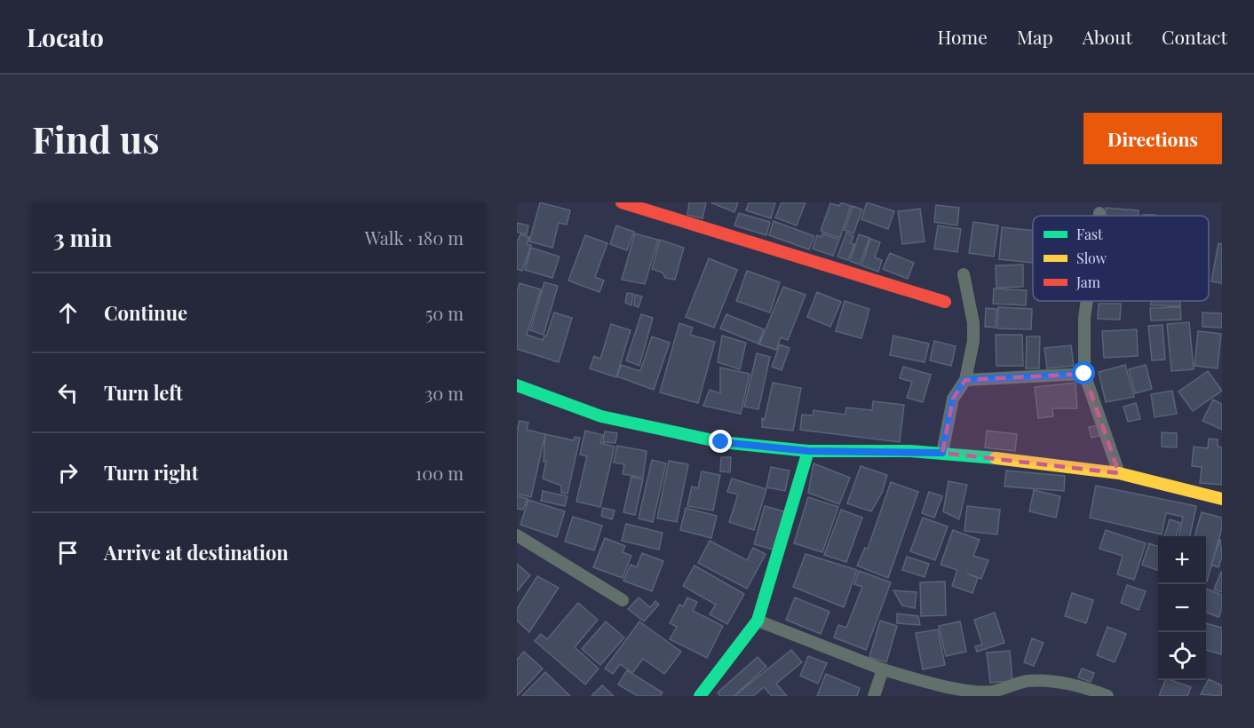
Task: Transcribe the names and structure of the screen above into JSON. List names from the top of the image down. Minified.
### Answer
{"legend":["Fast","Slow","Jam"],"page":{"header":"Locato","nav":["Home","Map","About","Contact"],"buttons":"Directions","title":"Find us","heading":["3 min","Walk · 180 m"],"list":[["Continue","50 m"],["Turn left","30 m"],["Turn right","100 m"],"Arrive at destination"],"map_buttons":["+","−"]}}
